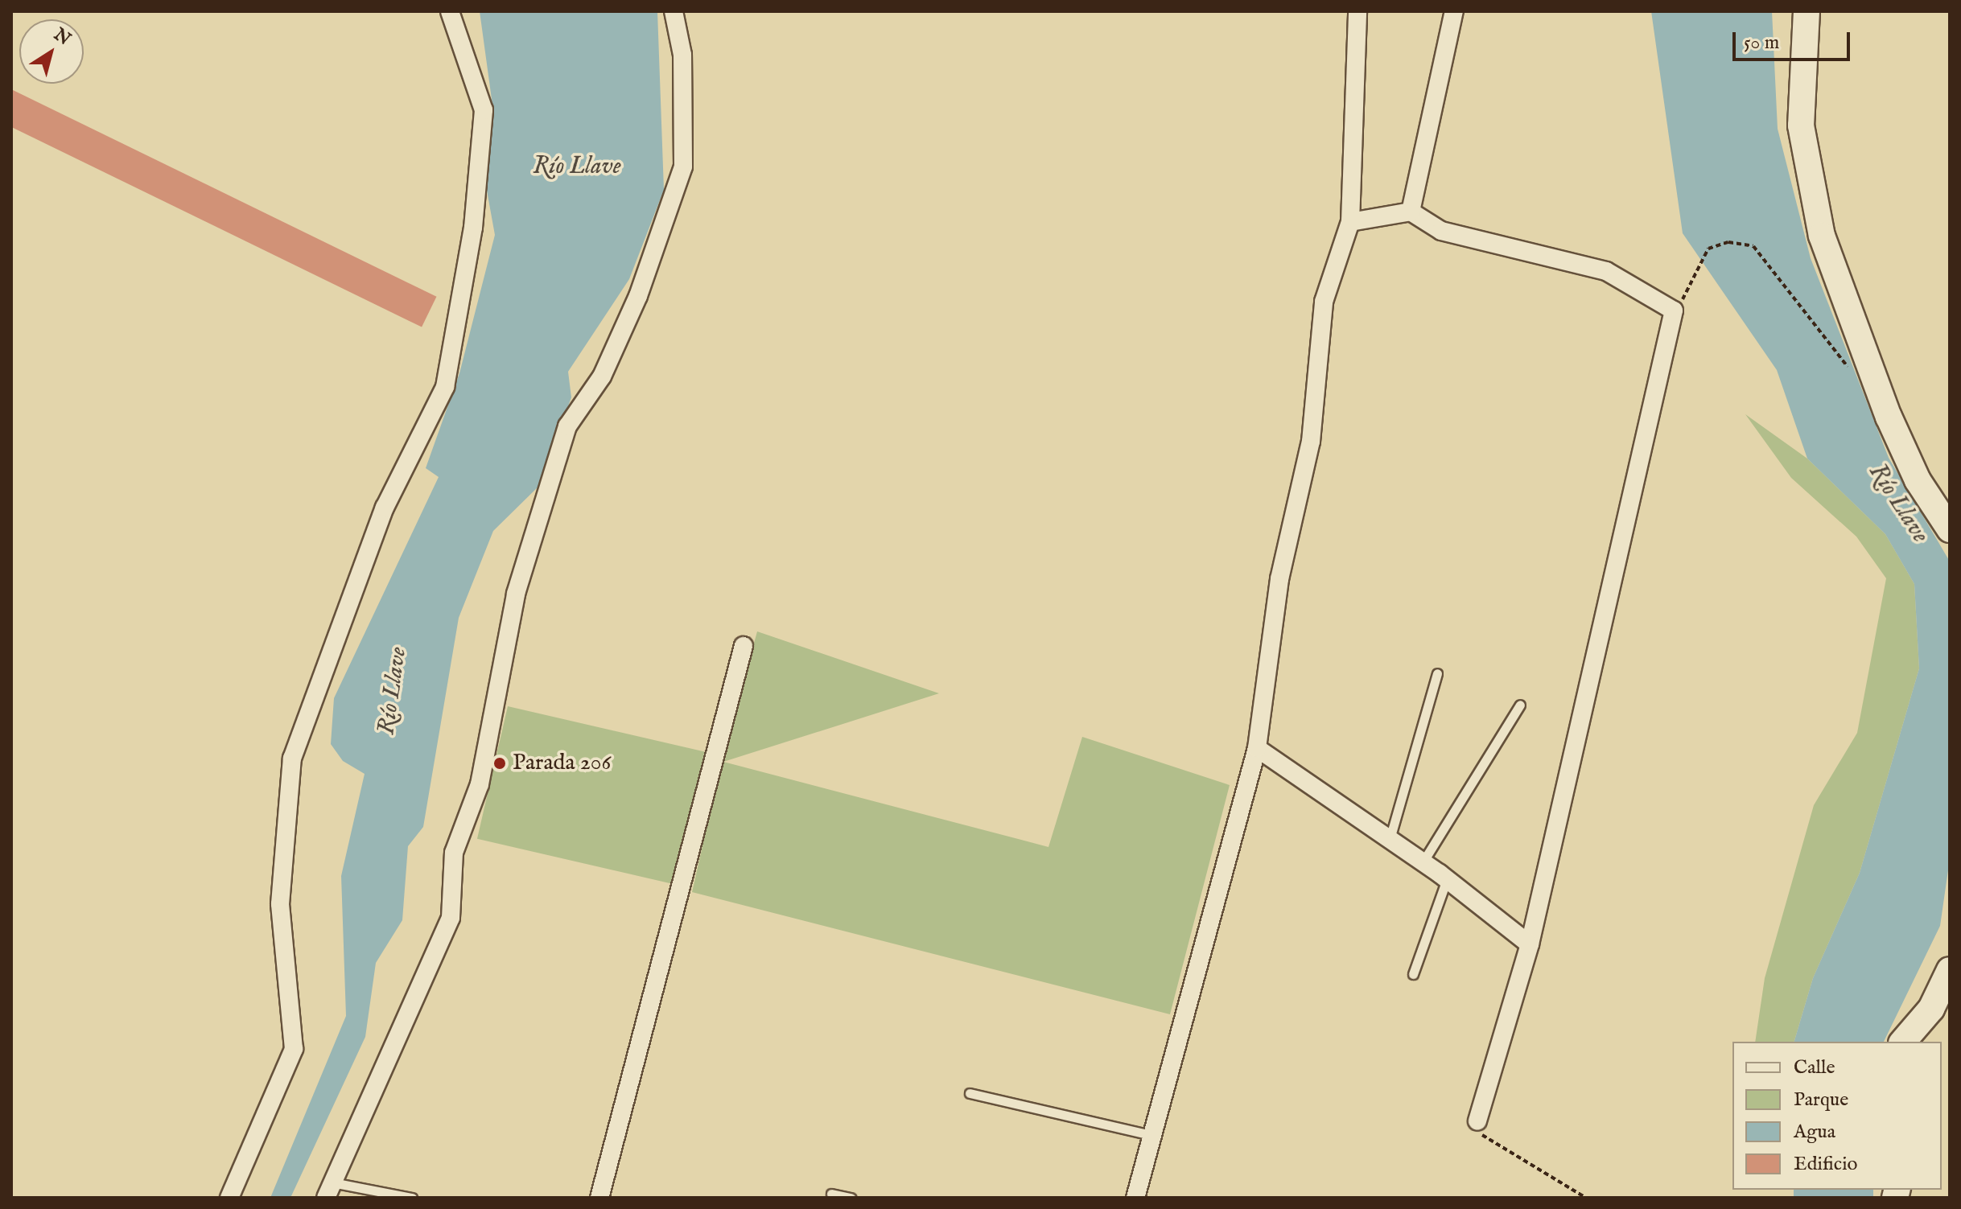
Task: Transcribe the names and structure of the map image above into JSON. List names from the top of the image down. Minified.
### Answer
{"water":["Río Llave"],"places":["Parada 206"],"legend":["Calle","Parque","Agua","Edificio"],"scale_bar":"50 m","north":"top right"}
